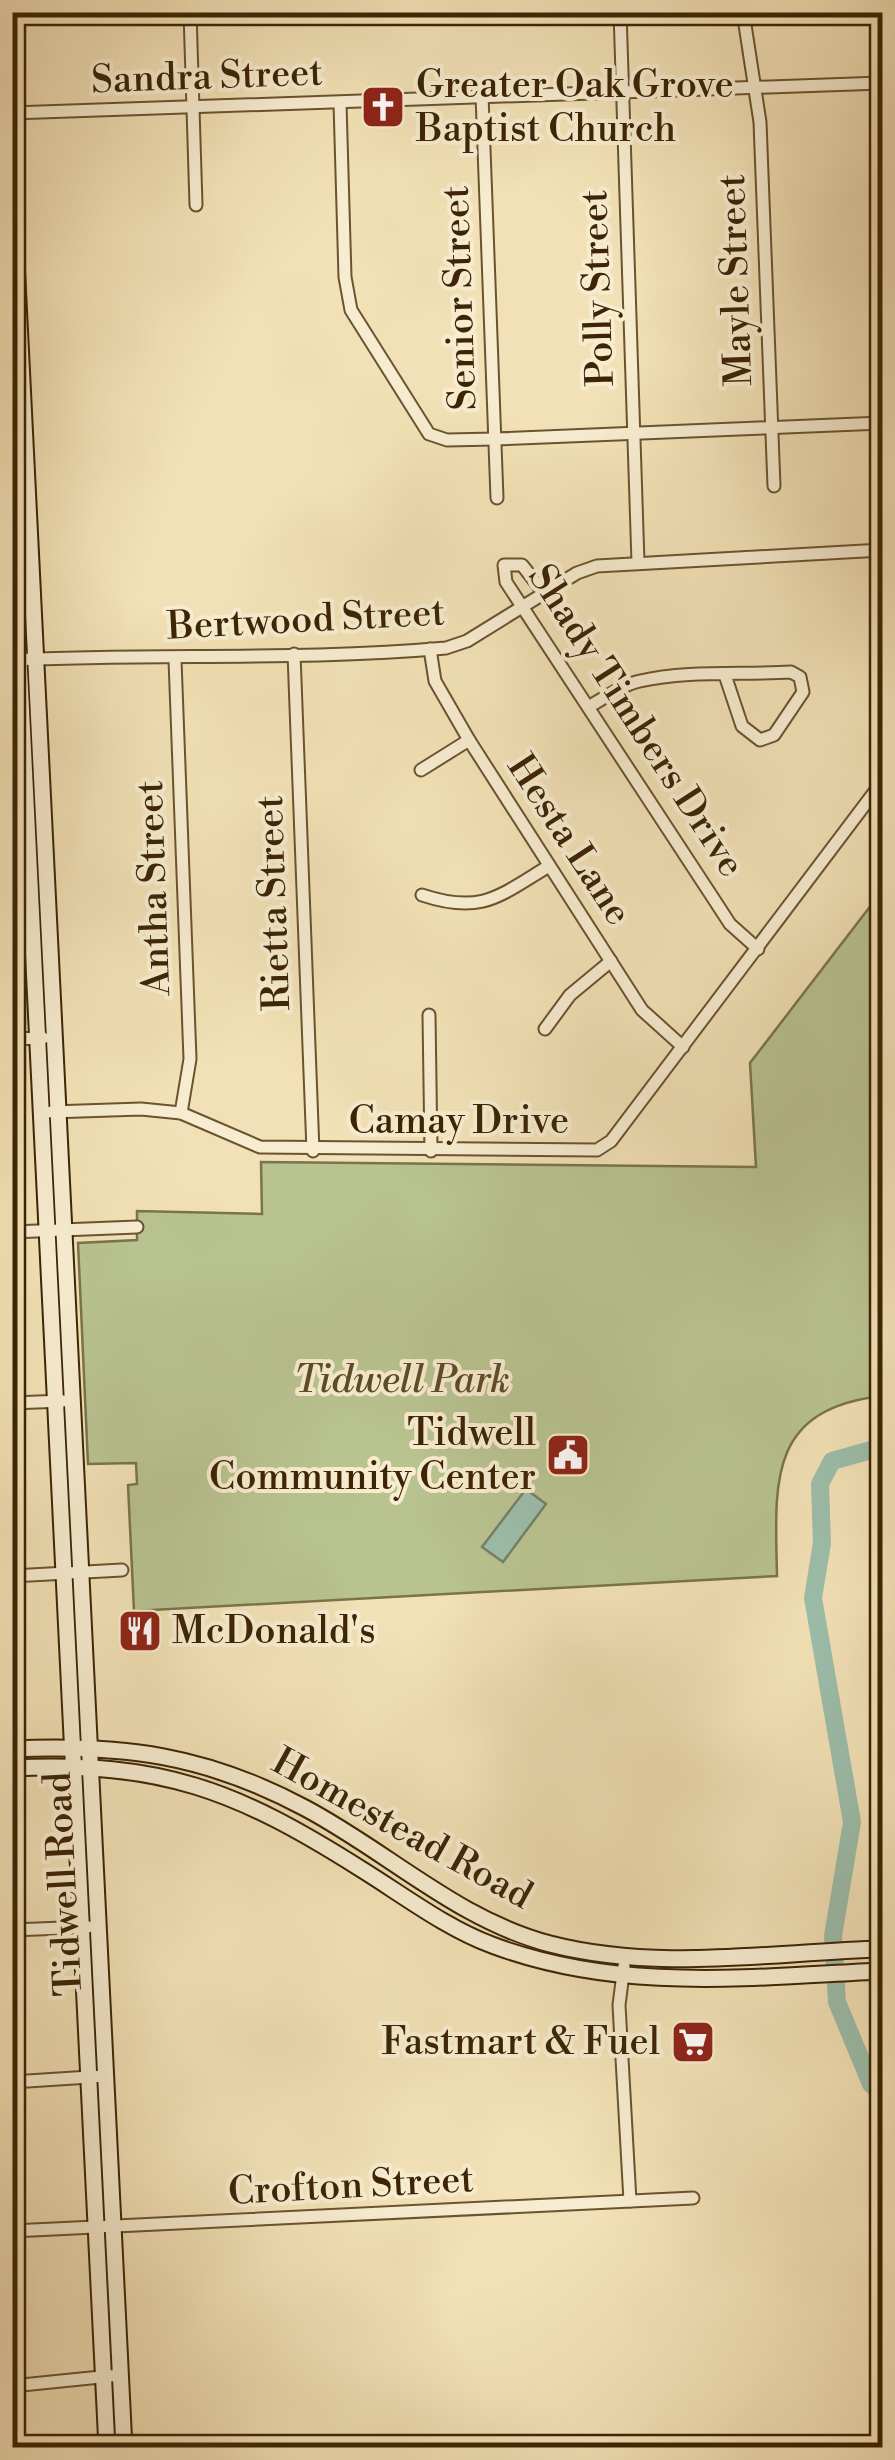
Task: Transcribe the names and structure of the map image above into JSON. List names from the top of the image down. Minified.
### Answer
{"streets":{"main road":["Homestead Road","Tidwell Road"],"street":["Sandra Street","Mayle Street","Polly Street","Senior Street","Bertwood Street","Shady Timbers Drive","Hesta Lane","Antha Street","Rietta Street","Camay Drive","Crofton Street"]},"crossings":[["Sandra Street","Mayle Street"],["Sandra Street","Polly Street"],["Sandra Street","Senior Street"],["Polly Street","Bertwood Street"],["Bertwood Street","Shady Timbers Drive"],["Bertwood Street","Hesta Lane"],["Bertwood Street","Antha Street"],["Bertwood Street","Rietta Street"],["Bertwood Street","Tidwell Road"],["Shady Timbers Drive","Camay Drive"],["Hesta Lane","Camay Drive"],["Antha Street","Camay Drive"],["Rietta Street","Camay Drive"],["Camay Drive","Tidwell Road"],["Homestead Road","Tidwell Road"],["Tidwell Road","Crofton Street"]],"parks":["Tidwell Park"],"places":{"church":["Greater Oak Grove Baptist Church"],"public building":["Tidwell Community Center"],"restaurant":["McDonald's"],"supermarket":["Fastmart & Fuel"]}}
